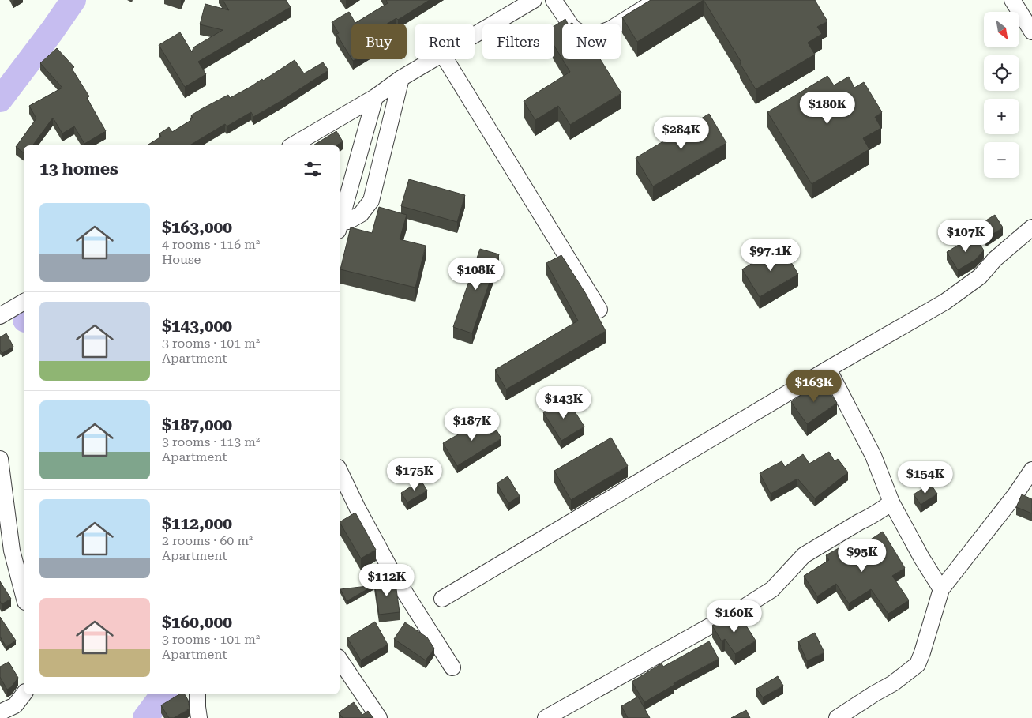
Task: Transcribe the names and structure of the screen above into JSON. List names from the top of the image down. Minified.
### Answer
{"north":"bottom right","page":{"map_buttons":["+","−"],"chip":["Buy","Rent","Filters","New"],"price":["$180K","$284K","$107K","$97.1K","$108K","$163K","$143K","$187K","$175K","$154K","$95K","$112K","$160K"],"heading":"13 homes","list":[{"name":"$163,000","note":"4 rooms · 116 m² · House"},{"name":"$143,000","note":"3 rooms · 101 m² · Apartment"},{"name":"$187,000","note":"3 rooms · 113 m² · Apartment"},{"name":"$112,000","note":"2 rooms · 60 m² · Apartment"},{"name":"$160,000","note":"3 rooms · 101 m² · Apartment"}]}}
